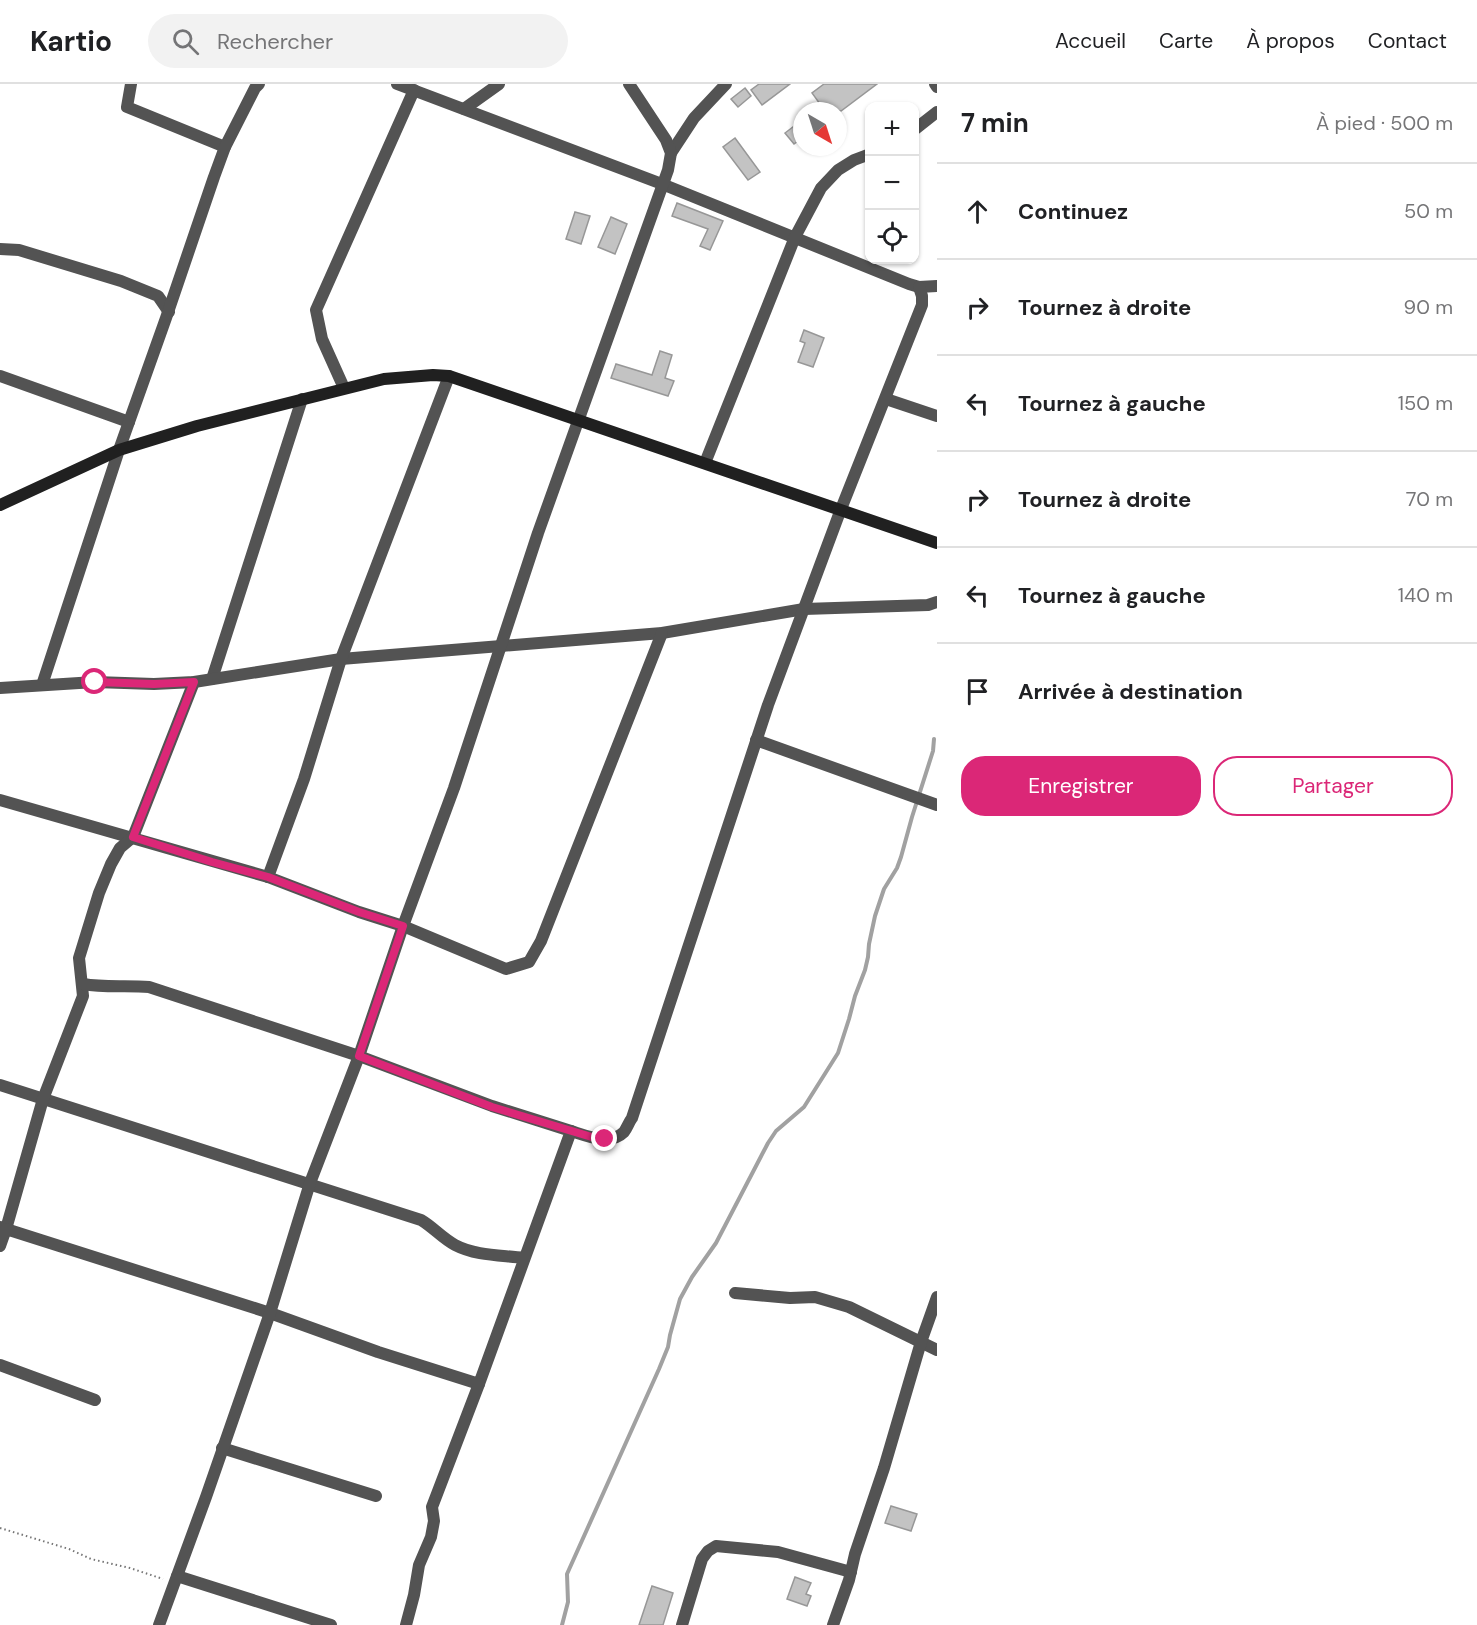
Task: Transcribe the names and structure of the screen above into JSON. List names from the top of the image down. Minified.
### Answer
{"north":"bottom right","page":{"header":"Kartio","search":"Rechercher","nav":["Accueil","Carte","À propos","Contact"],"heading":["7 min","À pied · 500 m"],"map_buttons":["+","−"],"list":[["Continuez","50 m"],["Tournez à droite","90 m"],["Tournez à gauche","150 m"],["Tournez à droite","70 m"],["Tournez à gauche","140 m"],"Arrivée à destination"],"buttons":["Enregistrer","Partager"]}}
